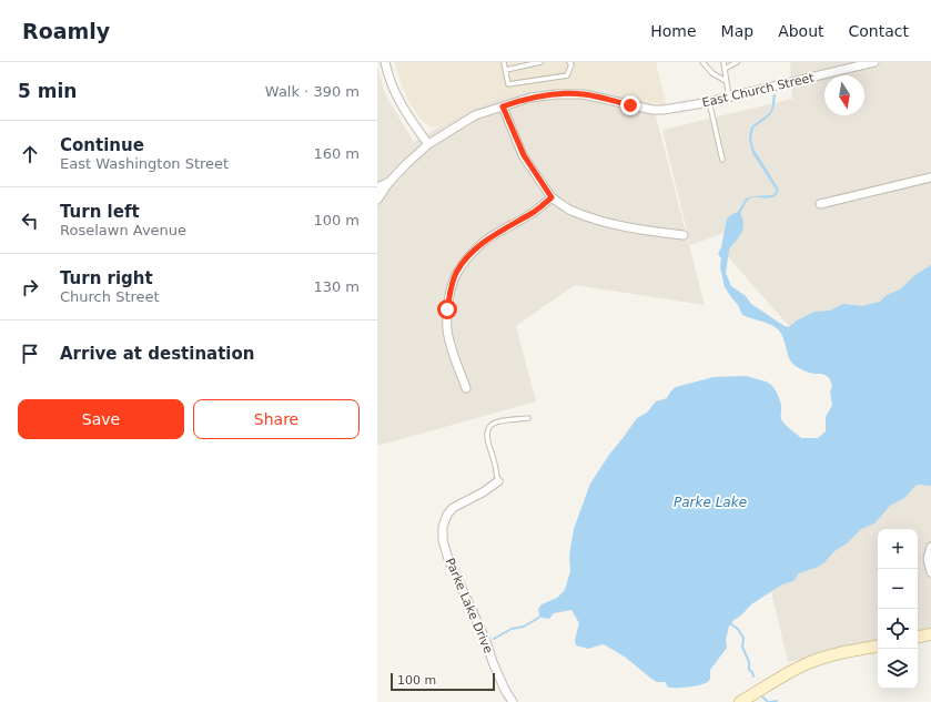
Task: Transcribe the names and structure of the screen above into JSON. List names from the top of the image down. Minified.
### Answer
{"streets":{"street":["East Church Street","Parke Lake Drive"]},"water":["Parke Lake"],"scale_bar":"100 m","north":"bottom","page":{"header":"Roamly","nav":["Home","Map","About","Contact"],"heading":["5 min","Walk · 390 m"],"list":[["Continue","East Washington Street","160 m"],["Turn left","Roselawn Avenue","100 m"],["Turn right","Church Street","130 m"],"Arrive at destination"],"buttons":["Save","Share"],"map_buttons":["+","−"],"scale":"100 m"}}
